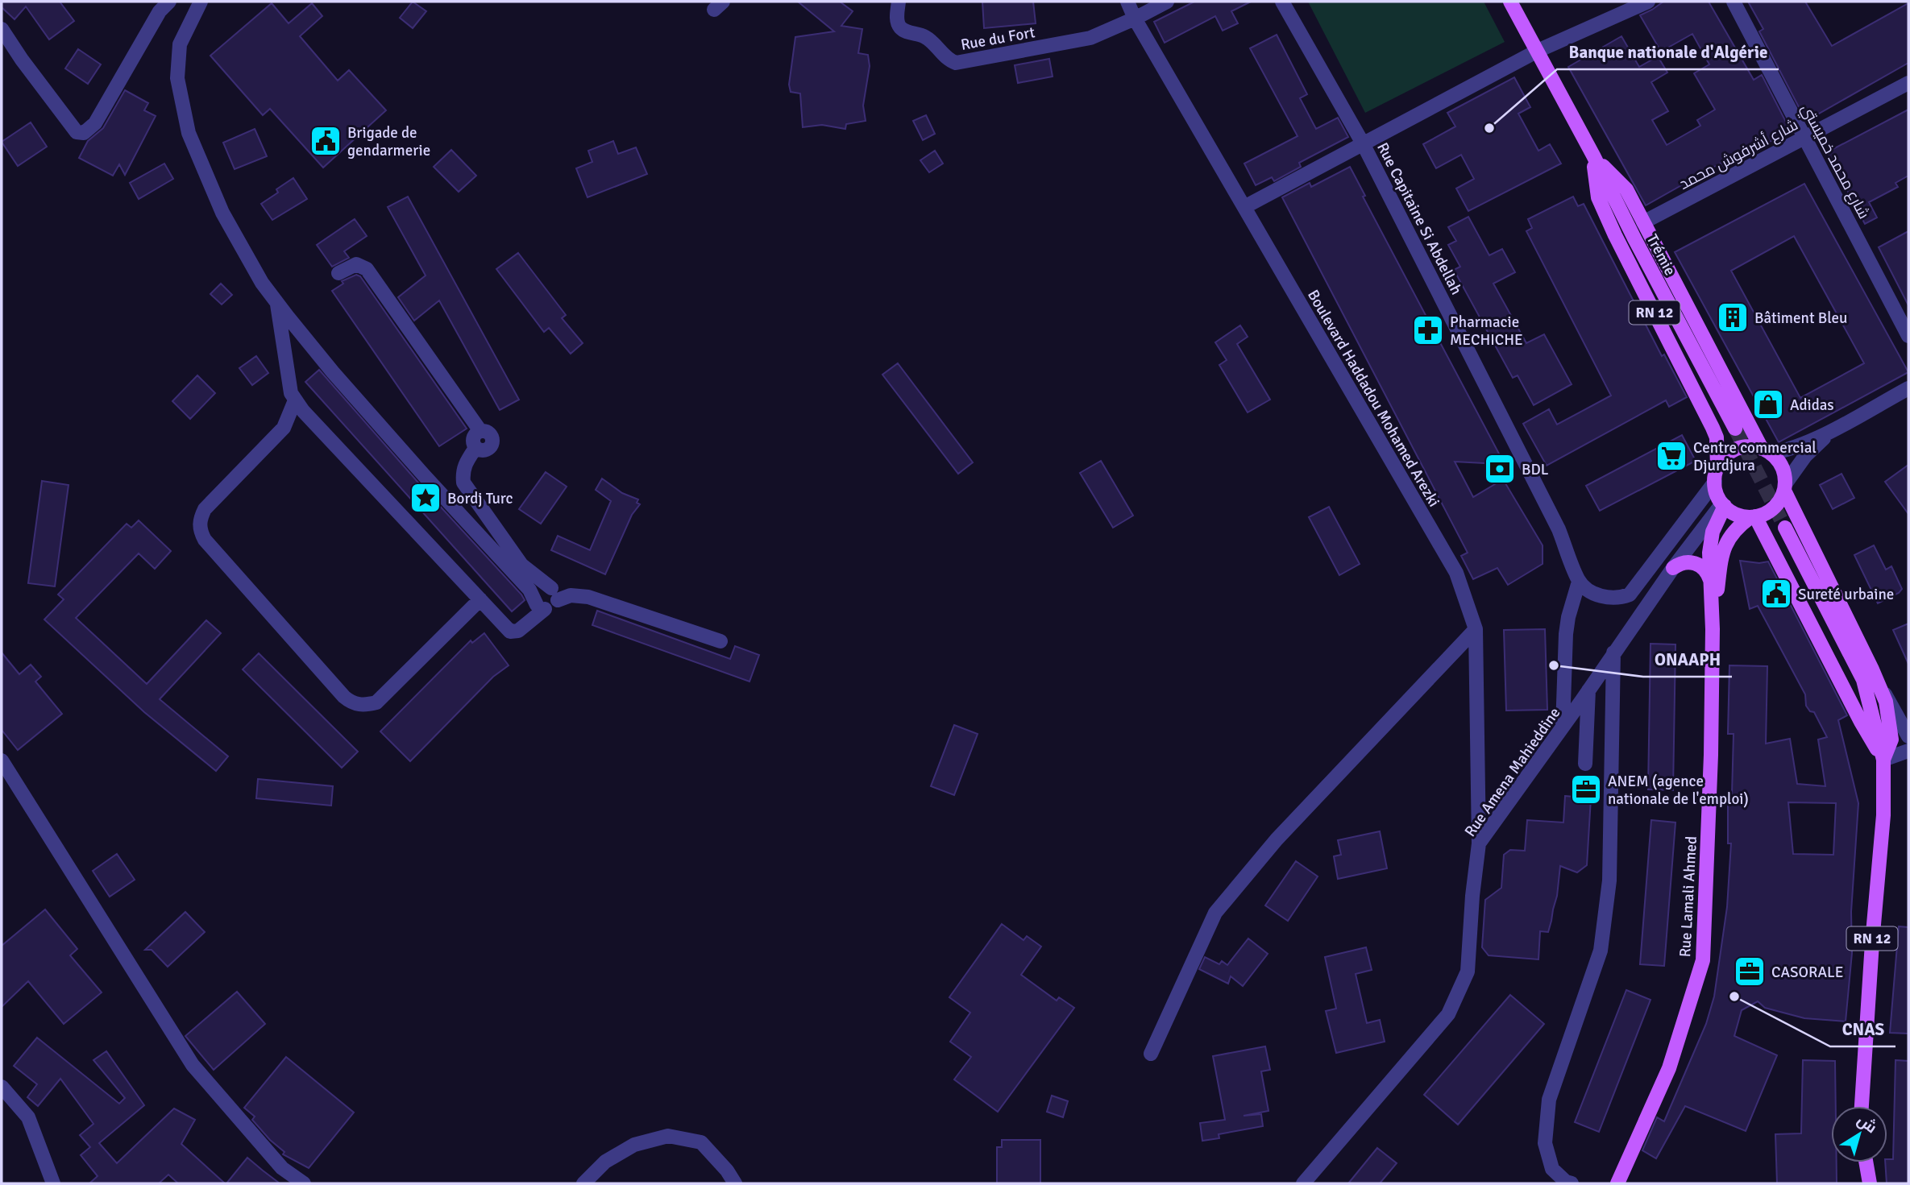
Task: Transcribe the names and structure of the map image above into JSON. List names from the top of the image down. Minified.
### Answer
{"streets":{"main road":["Trémie","RN 12","Rue Lamali Ahmed"],"street":["Rue du Fort","شارع أشرفوش محمد","شارع محمد خميستي","Rue Capitaine Si Abdellah","Boulevard Haddadou Mohamed Arezki","Rue Amena Mahieddine"]},"crossings":[["Rue du Fort","Boulevard Haddadou Mohamed Arezki"],["شارع أشرفوش محمد","شارع محمد خميستي"],["شارع أشرفوش محمد","RN 12"],["Trémie","RN 12"],["RN 12","Rue Amena Mahieddine"],["RN 12","Rue Lamali Ahmed"],["Boulevard Haddadou Mohamed Arezki","Rue Amena Mahieddine"],["Rue Amena Mahieddine","Rue Lamali Ahmed"]],"places":{"other":["Banque nationale d'Algérie","ONAAPH","CNAS"],"public building":["Brigade de gendarmerie","Sureté urbaine"],"building":["Bâtiment Bleu"],"pharmacy":["Pharmacie MECHICHE"],"shop":["Adidas"],"supermarket":["Centre commercial Djurdjura"],"bank":["BDL"],"place":["Bordj Turc"],"office":["ANEM (agence nationale de l'emploi)","CASORALE"]},"north":"top right"}
